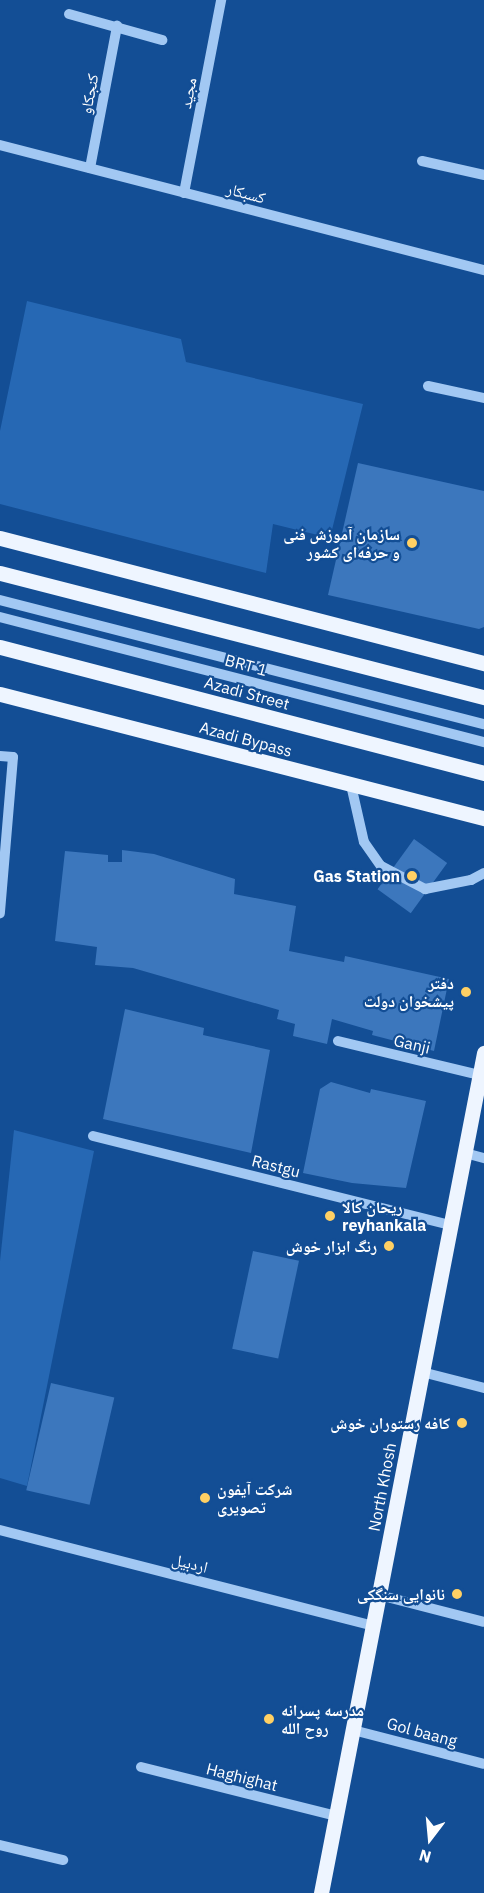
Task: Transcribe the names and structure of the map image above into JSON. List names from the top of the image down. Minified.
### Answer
{"streets":{"main road":["Azadi Street","Azadi Bypass","North Khosh"],"street":["مجید","کنجکاو","کسبکار","BRT 1","Ganji","Rastgu","اردبیل","Gol baang","Haghighat"]},"crossings":[["مجید","کسبکار"],["کنجکاو","کسبکار"],["Ganji","North Khosh"],["Rastgu","North Khosh"],["North Khosh","اردبیل"],["North Khosh","Gol baang"],["North Khosh","Haghighat"]],"places":["سازمان آموزش فنی و حرفه‌ای کشور","Gas Station","دفتر پیشخوان دولت","ریحان کالا reyhankala","رنگ ابزار خوش","کافه رستوران خوش","شرکت آیفون تصویری","نانوایی سنگکی","مدرسه پسرانه روح الله"],"north":"bottom"}
